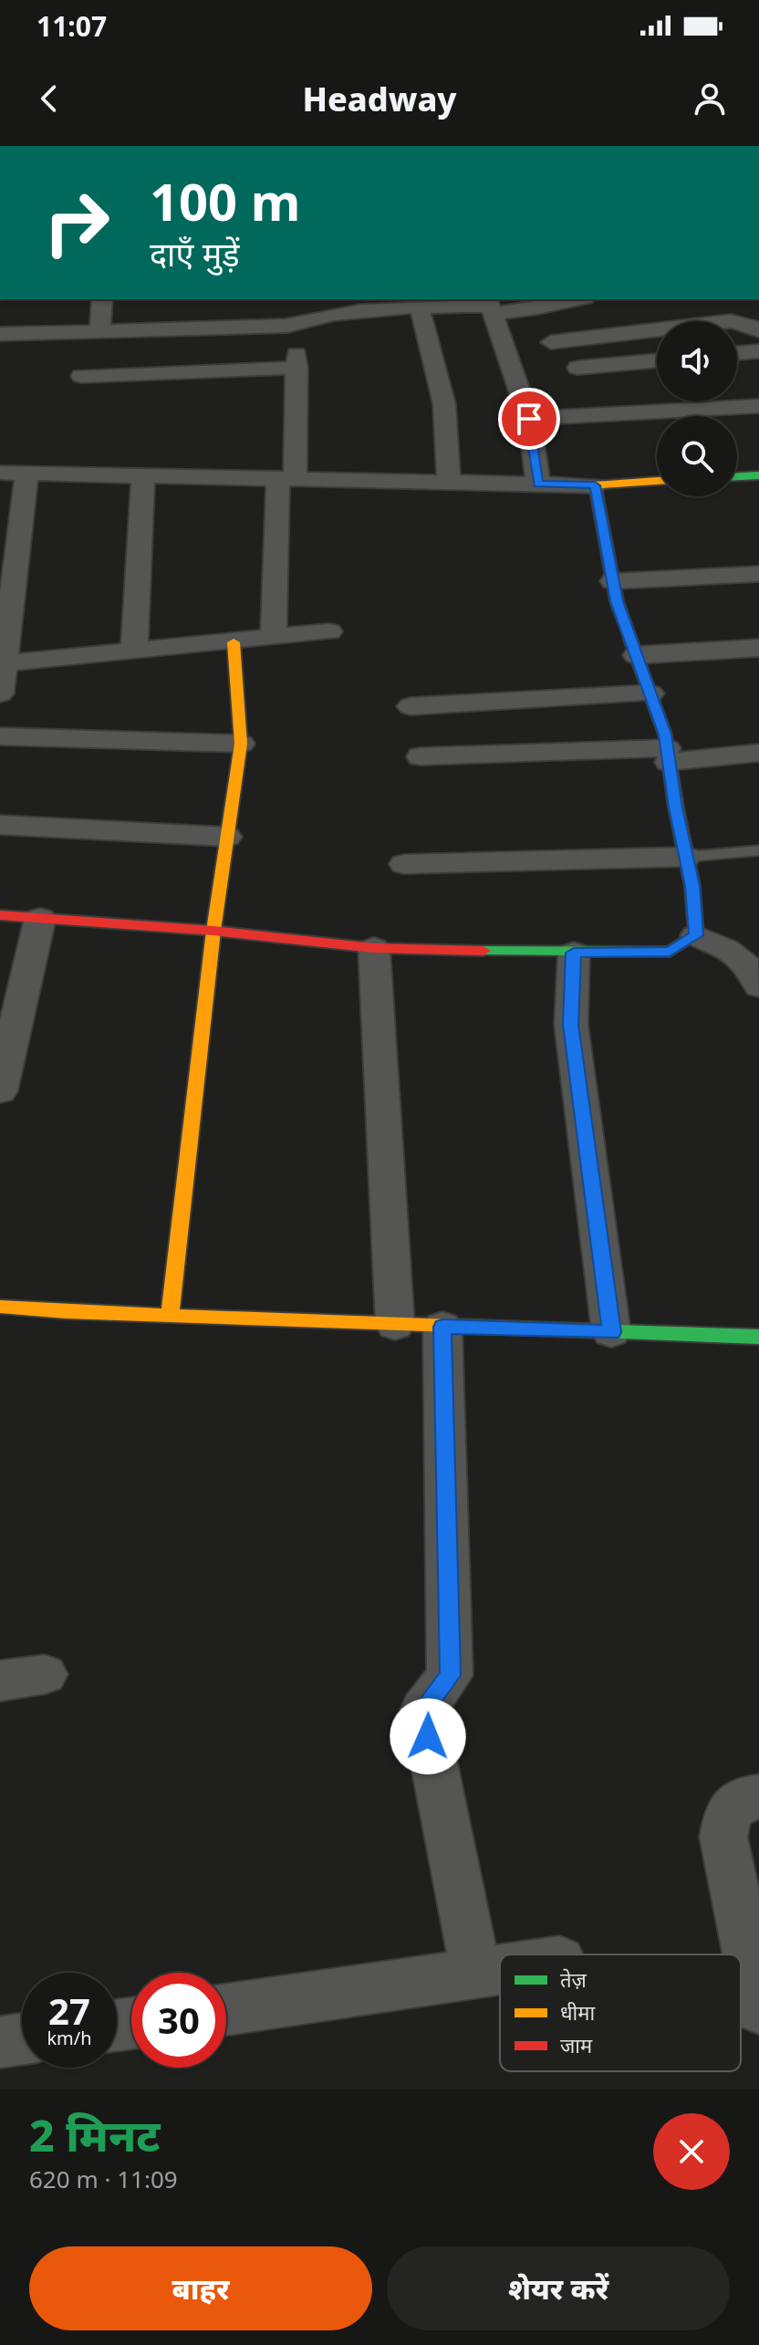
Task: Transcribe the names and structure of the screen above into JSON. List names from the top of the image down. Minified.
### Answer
{"legend":["तेज़","धीमा","जाम"],"page":{"status":"11:07","header":"Headway","turn":["100 m","दाएँ मुड़ें"],"speed":"27 km/h","limit":"30","heading":["2 मिनट","620 m · 11:09"],"buttons":["बाहर","शेयर करें"]}}
